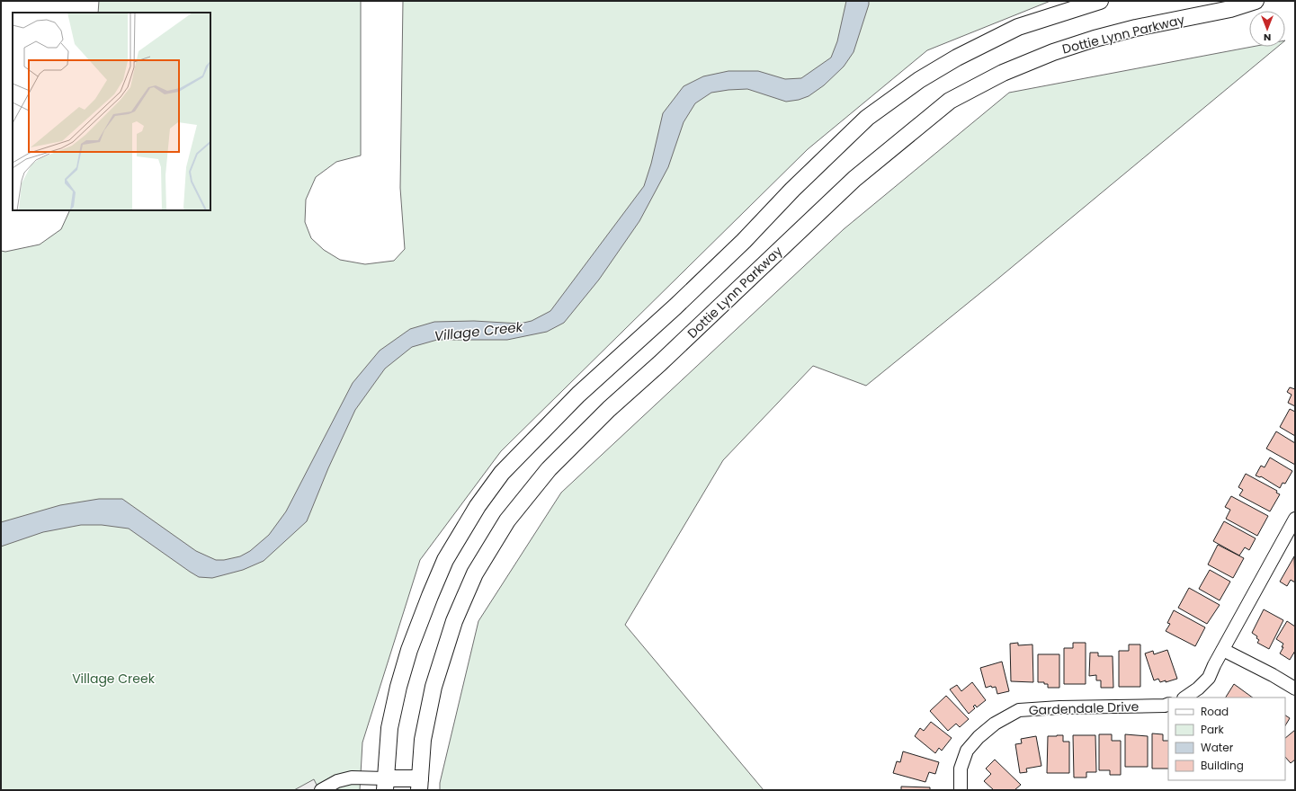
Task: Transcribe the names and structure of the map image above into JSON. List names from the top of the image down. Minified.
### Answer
{"streets":{"main road":["Dottie Lynn Parkway"],"street":["Gardendale Drive"]},"water":["Village Creek"],"parks":["Village Creek"],"legend":["Road","Park","Water","Building"],"north":"bottom"}
